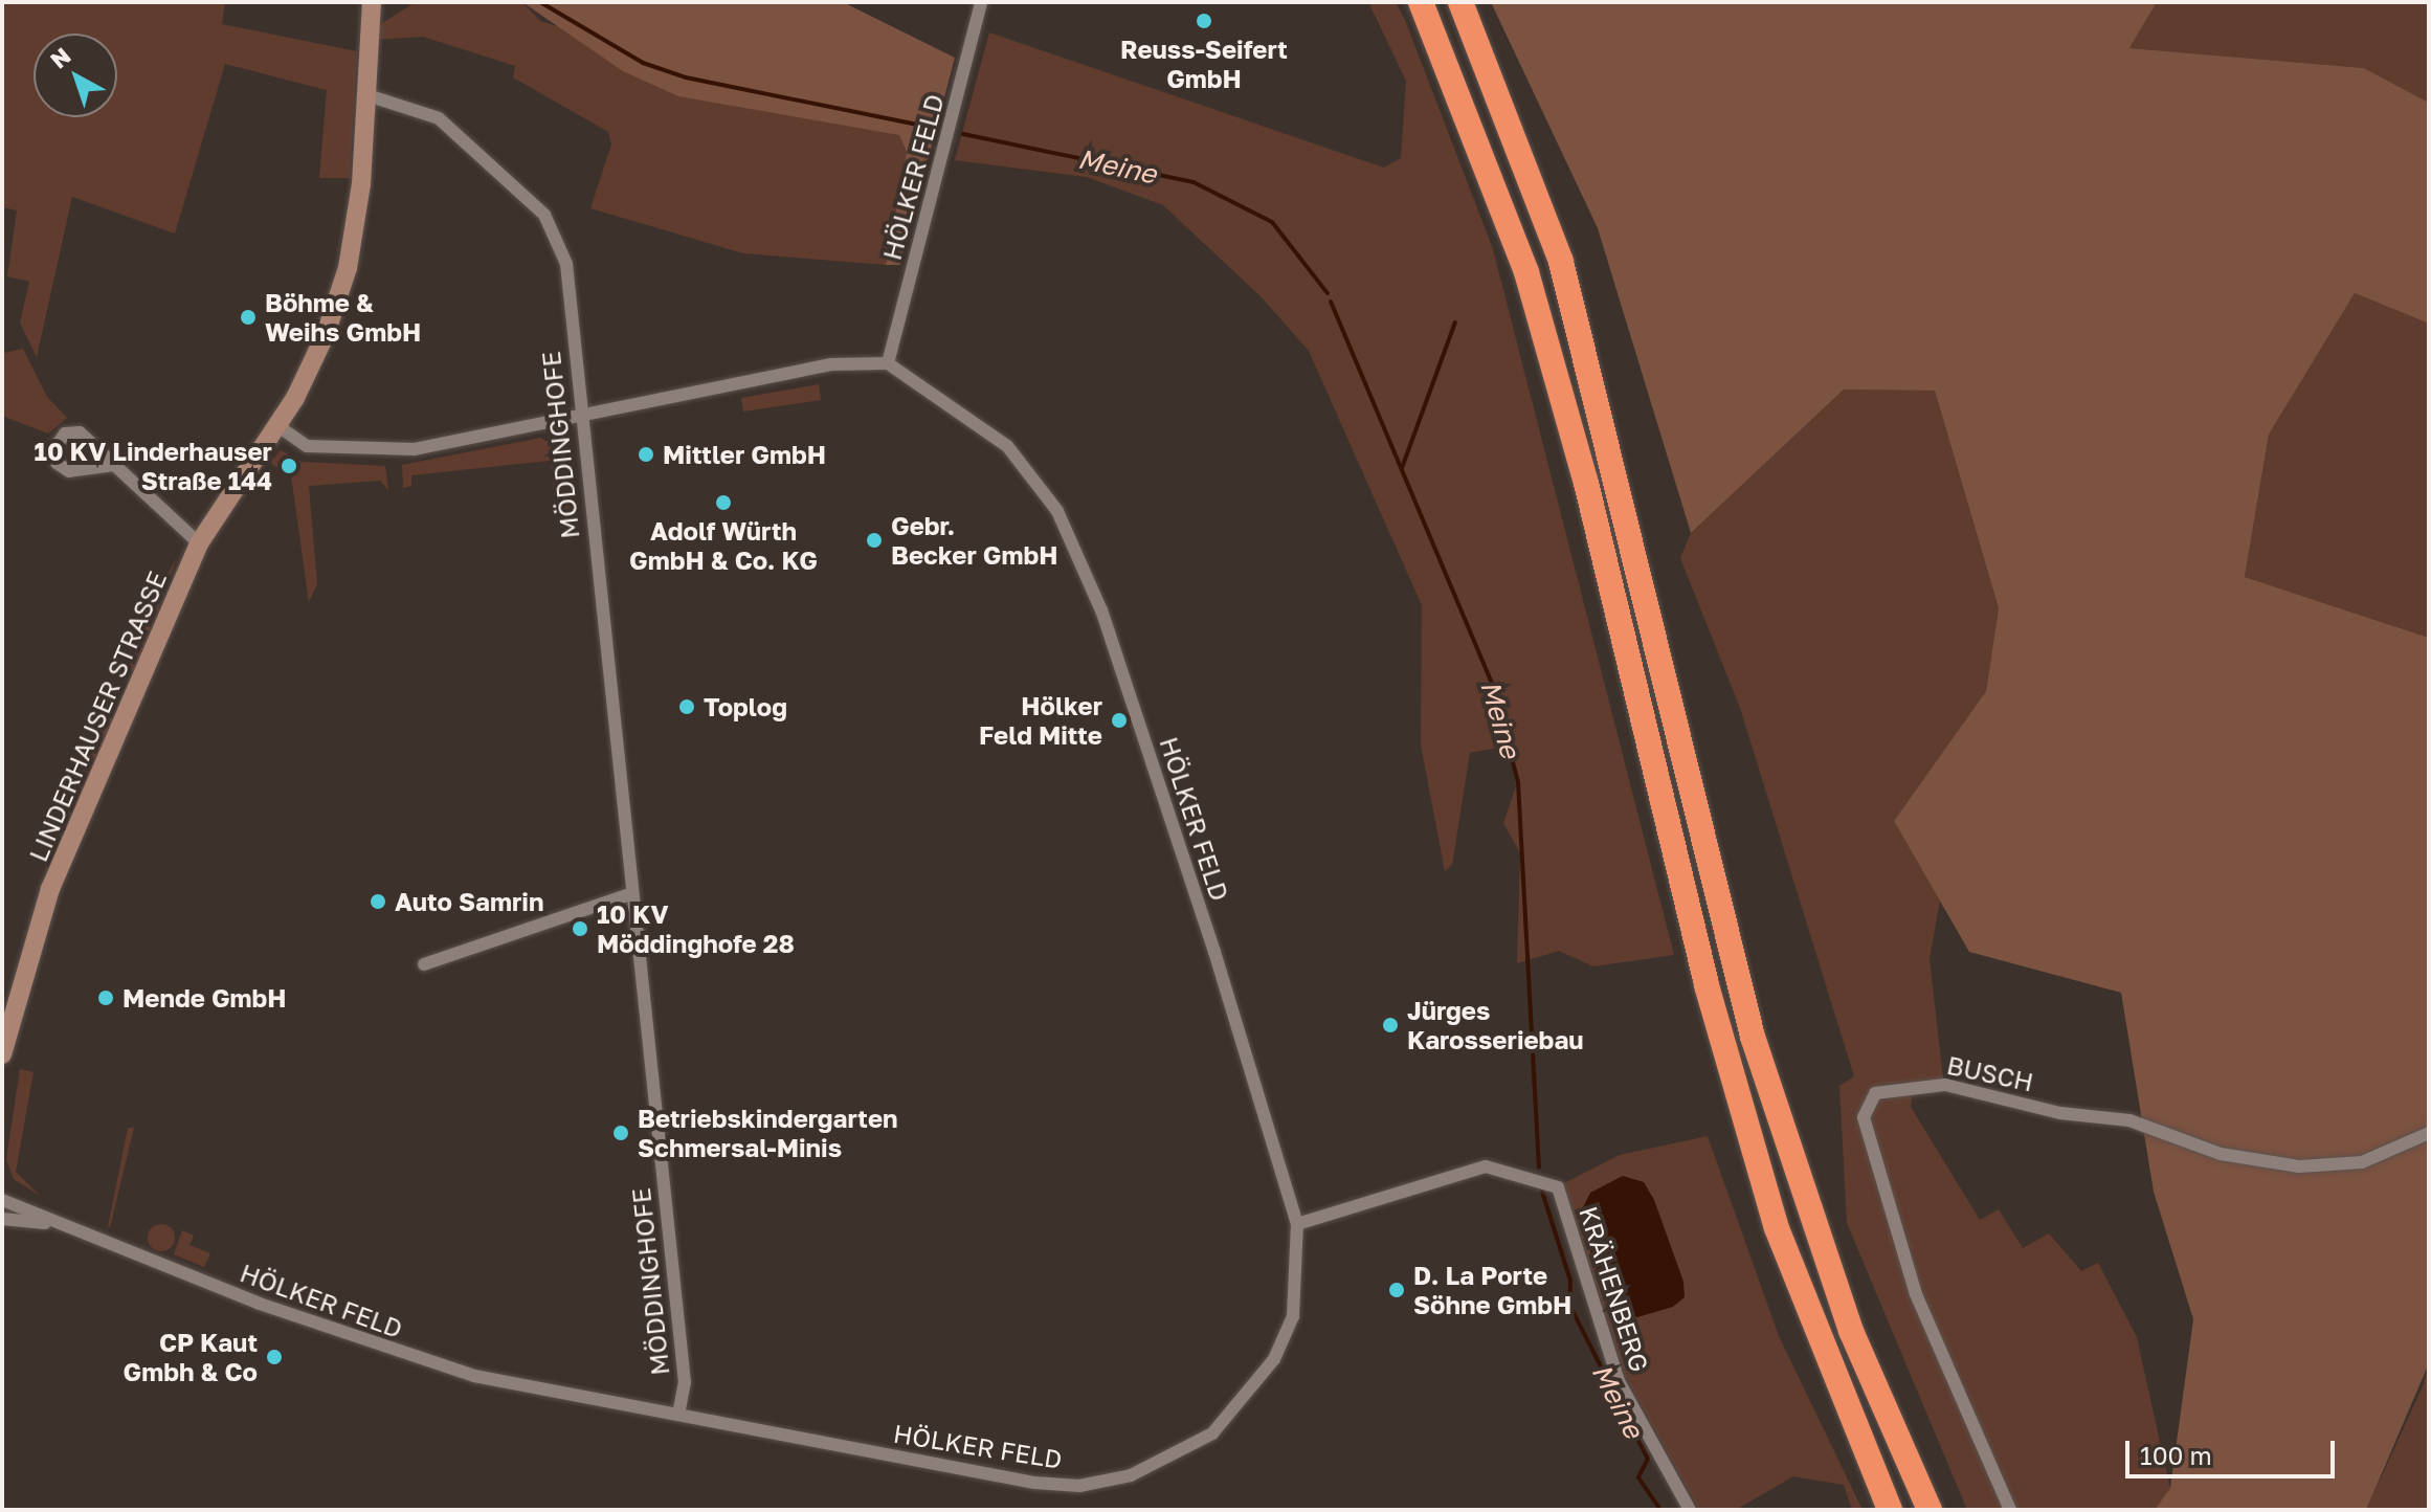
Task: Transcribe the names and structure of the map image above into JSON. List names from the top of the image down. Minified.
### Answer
{"streets":{"main road":["LINDERHAUSER STRASSE"],"street":["HÖLKER FELD","MÖDDINGHOFE","BUSCH","KRÄHENBERG"]},"crossings":[["HÖLKER FELD","MÖDDINGHOFE"],["HÖLKER FELD","KRÄHENBERG"],["MÖDDINGHOFE","LINDERHAUSER STRASSE"]],"water":["Meine"],"places":["Reuss-Seifert GmbH","Böhme & Weihs GmbH","Mittler GmbH","10 KV Linderhauser Straße 144","Adolf Würth GmbH & Co. KG","Gebr. Becker GmbH","Toplog","Hölker Feld Mitte","Auto Samrin","10 KV Möddinghofe 28","Mende GmbH","Jürges Karosseriebau","Betriebskindergarten Schmersal-Minis","D. La Porte Söhne GmbH","CP Kaut Gmbh & Co"],"scale_bar":"100 m","north":"top left"}
